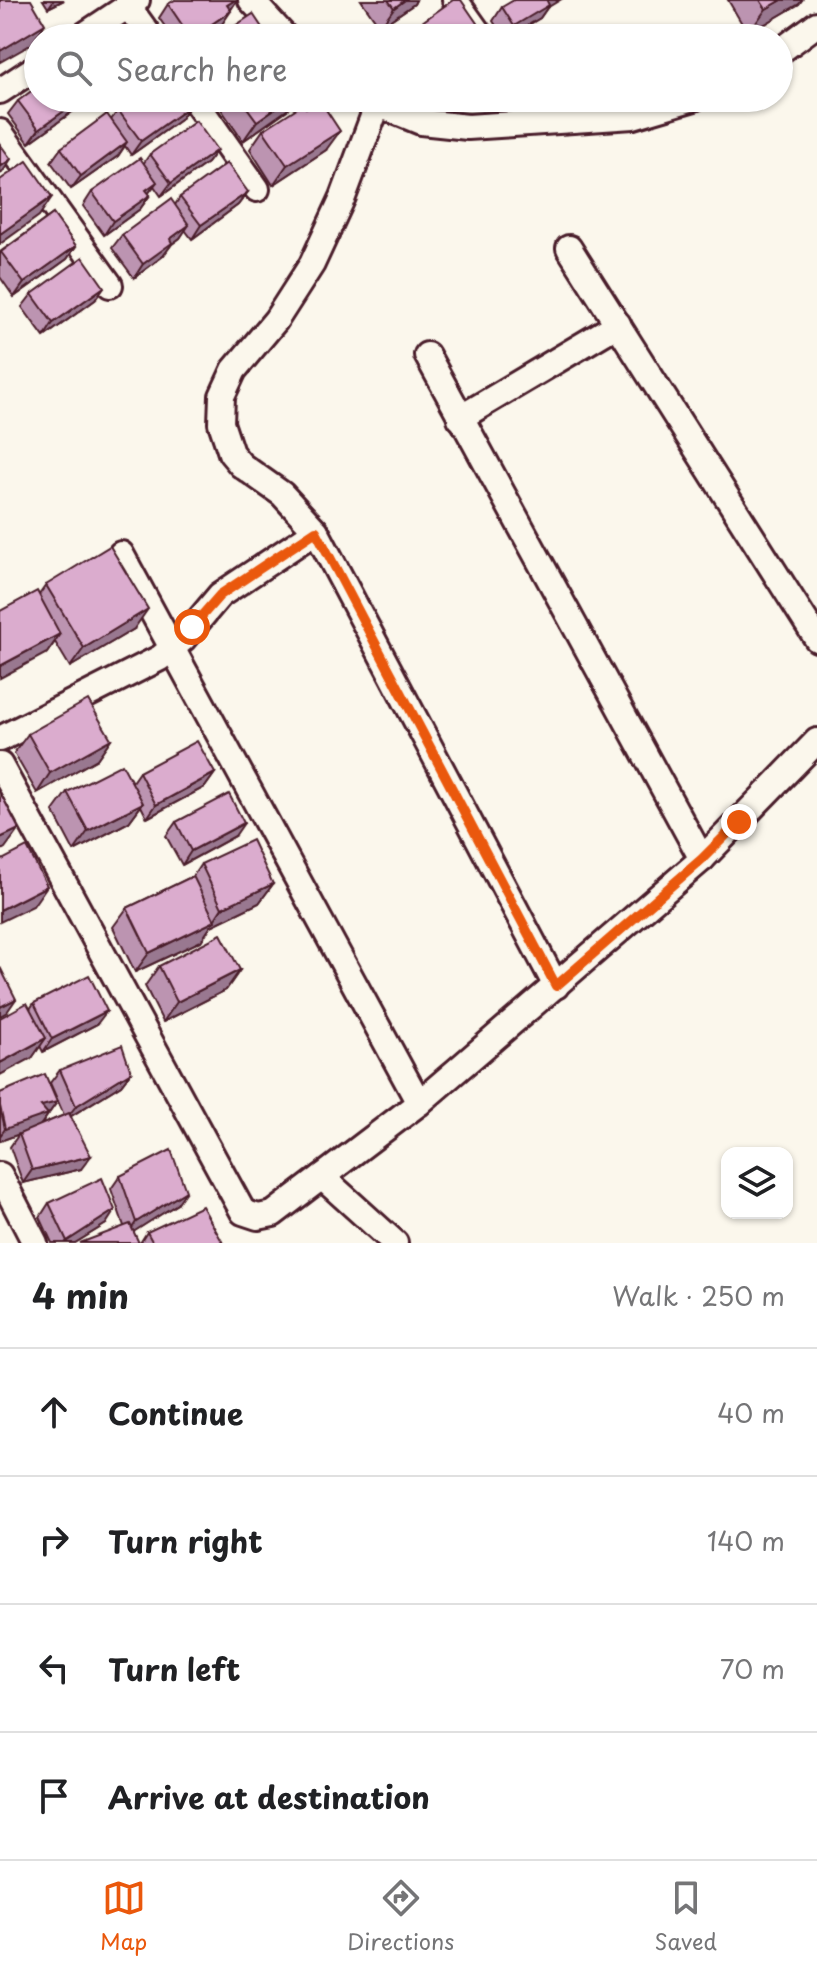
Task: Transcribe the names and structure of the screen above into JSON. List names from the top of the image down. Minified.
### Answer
{"page":{"search":"Search here","heading":["4 min","Walk · 250 m"],"list":[["Continue","40 m"],["Turn right","140 m"],["Turn left","70 m"],"Arrive at destination"],"nav":["Map","Directions","Saved"]}}
